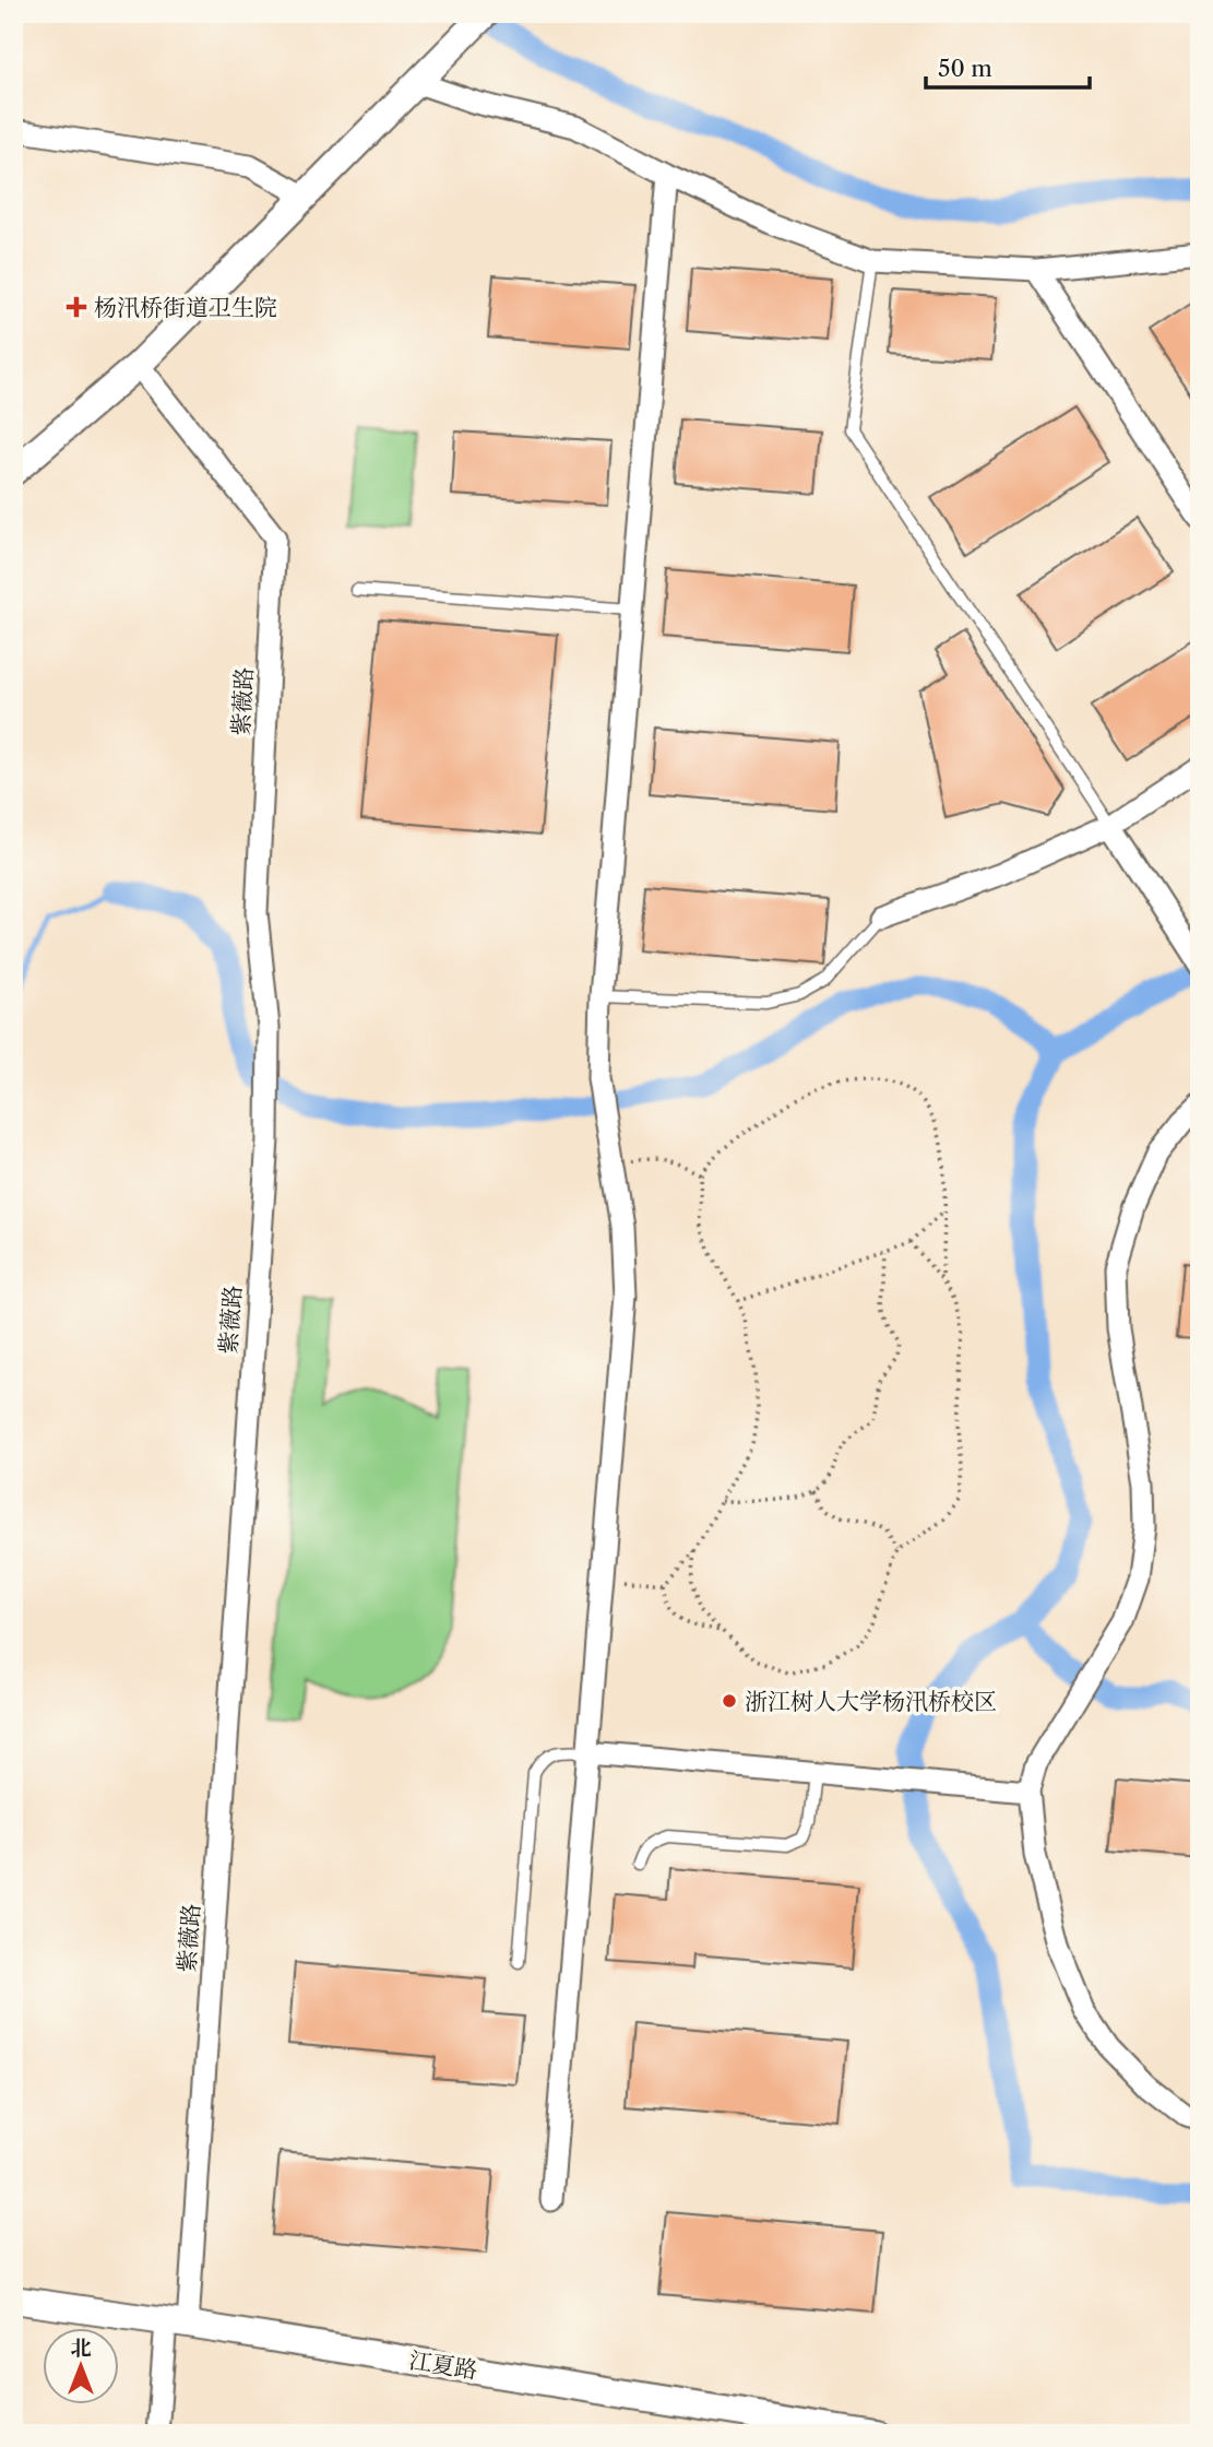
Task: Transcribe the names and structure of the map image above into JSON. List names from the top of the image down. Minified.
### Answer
{"streets":{"street":["紫薇路","江夏路"]},"crossings":[["紫薇路","江夏路"]],"places":{"health":["杨汛桥街道卫生院"],"other":["浙江树人大学杨汛桥校区"]},"scale_bar":"50 m","north":"top"}
